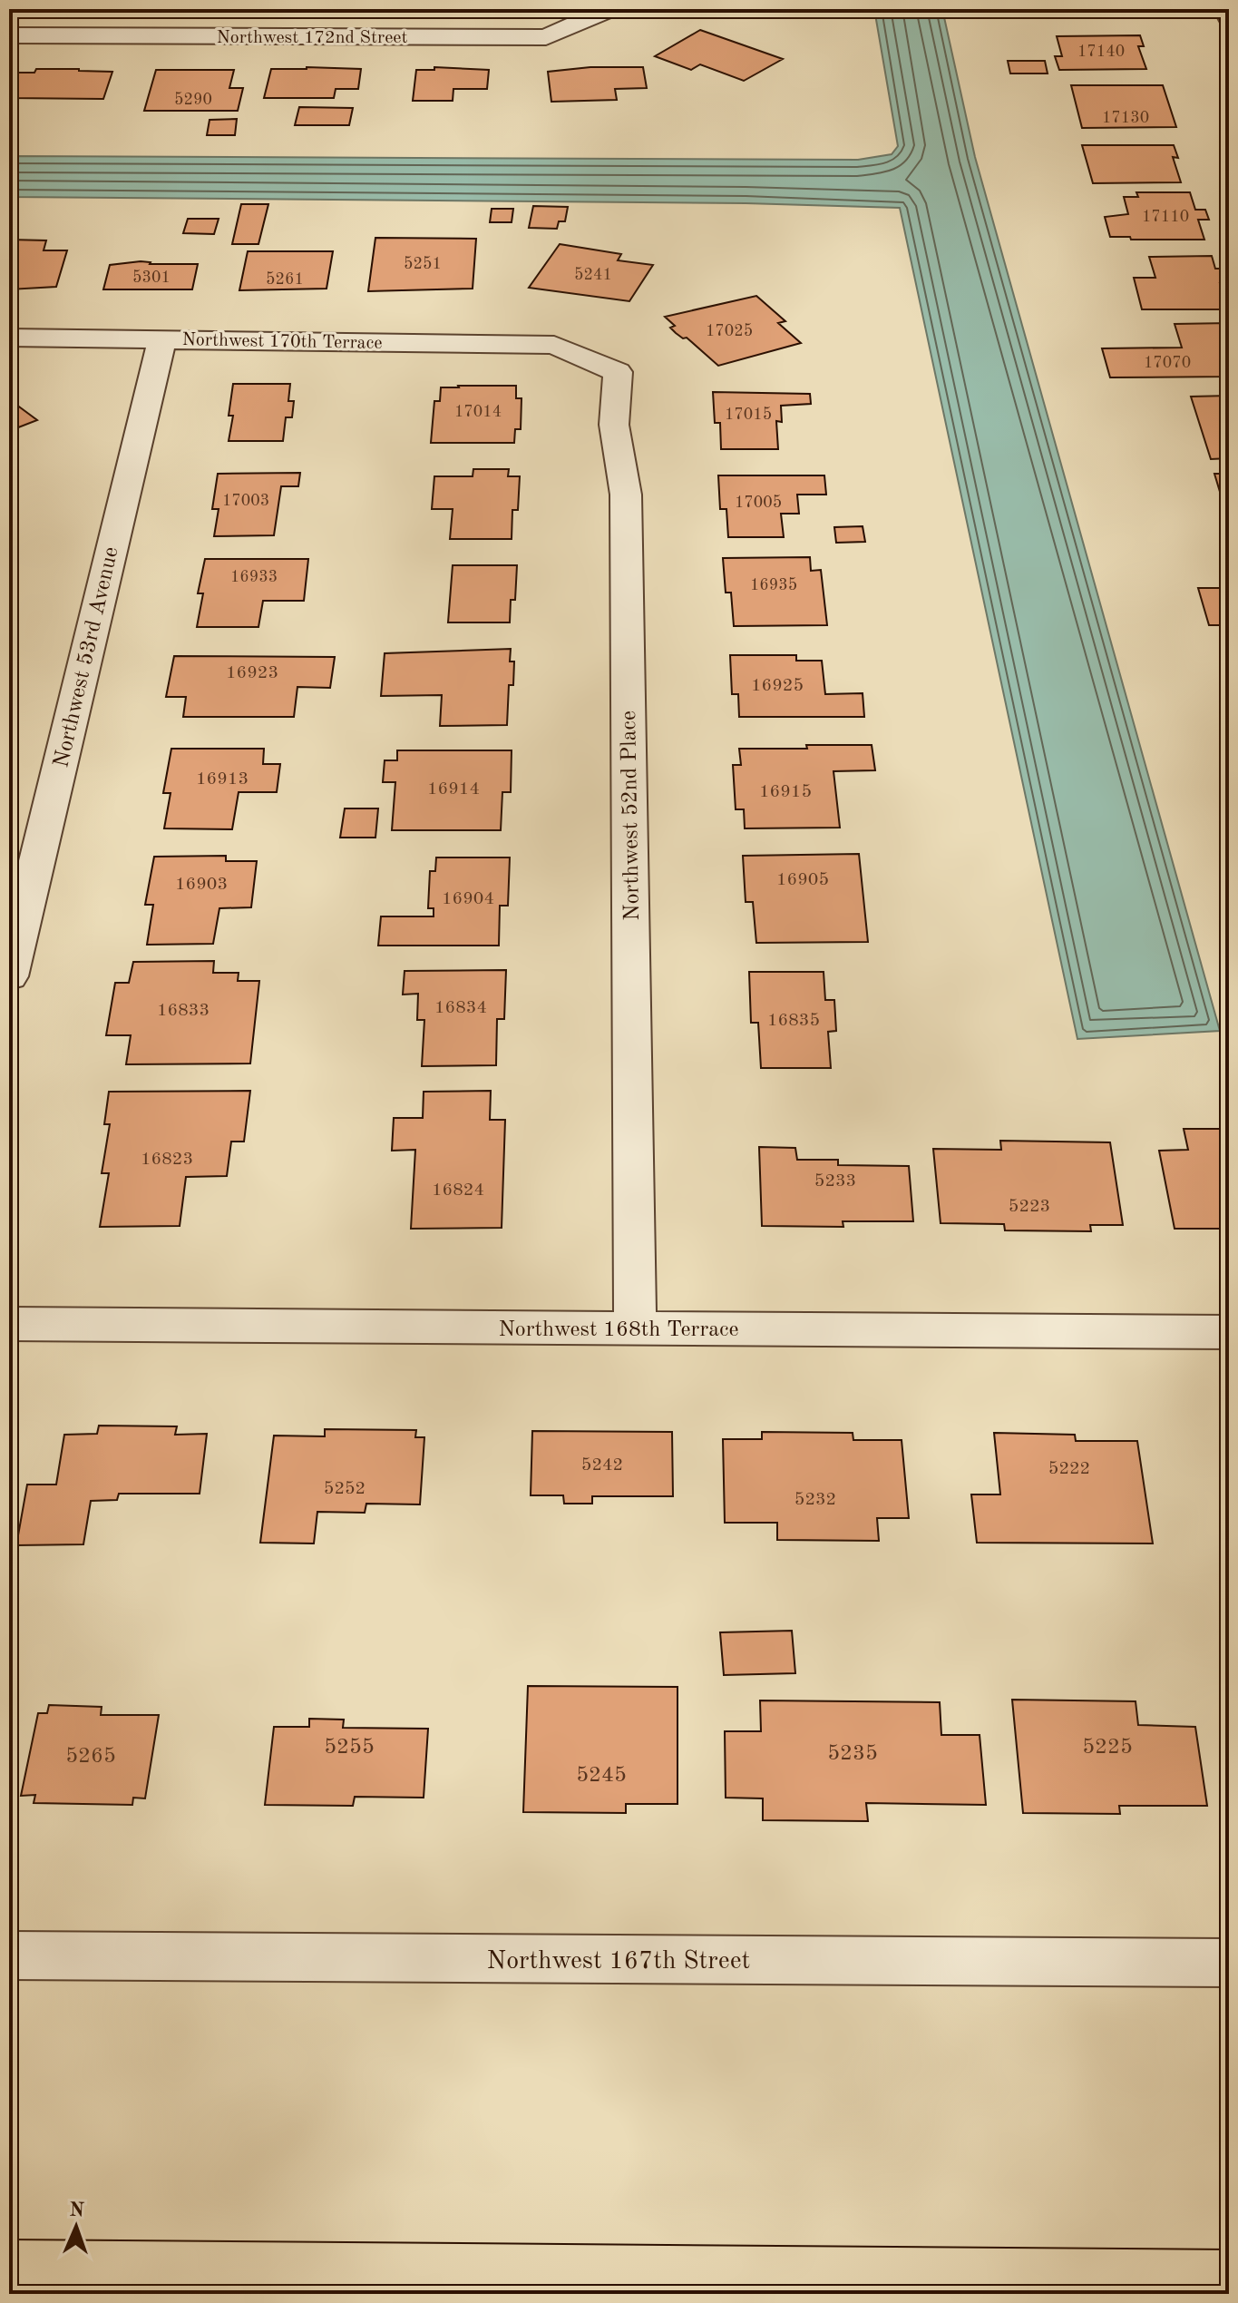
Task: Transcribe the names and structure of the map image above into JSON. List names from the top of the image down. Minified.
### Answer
{"streets":{"street":["Northwest 172nd Street","Northwest 170th Terrace","Northwest 53rd Avenue","Northwest 52nd Place","Northwest 168th Terrace","Northwest 167th Street"]},"crossings":[["Northwest 170th Terrace","Northwest 53rd Avenue"],["Northwest 170th Terrace","Northwest 52nd Place"],["Northwest 52nd Place","Northwest 168th Terrace"]],"house_numbers":["17140","5290","17130","17110","5251","5241","5301","5261","17025","17070","17014","17015","17003","17005","16933","16935","16923","16925","16913","16914","16915","16905","16903","16904","16834","16833","16835","16823","5233","16824","5223","5242","5222","5252","5232","5255","5225","5235","5265","5245"],"north":"top"}
